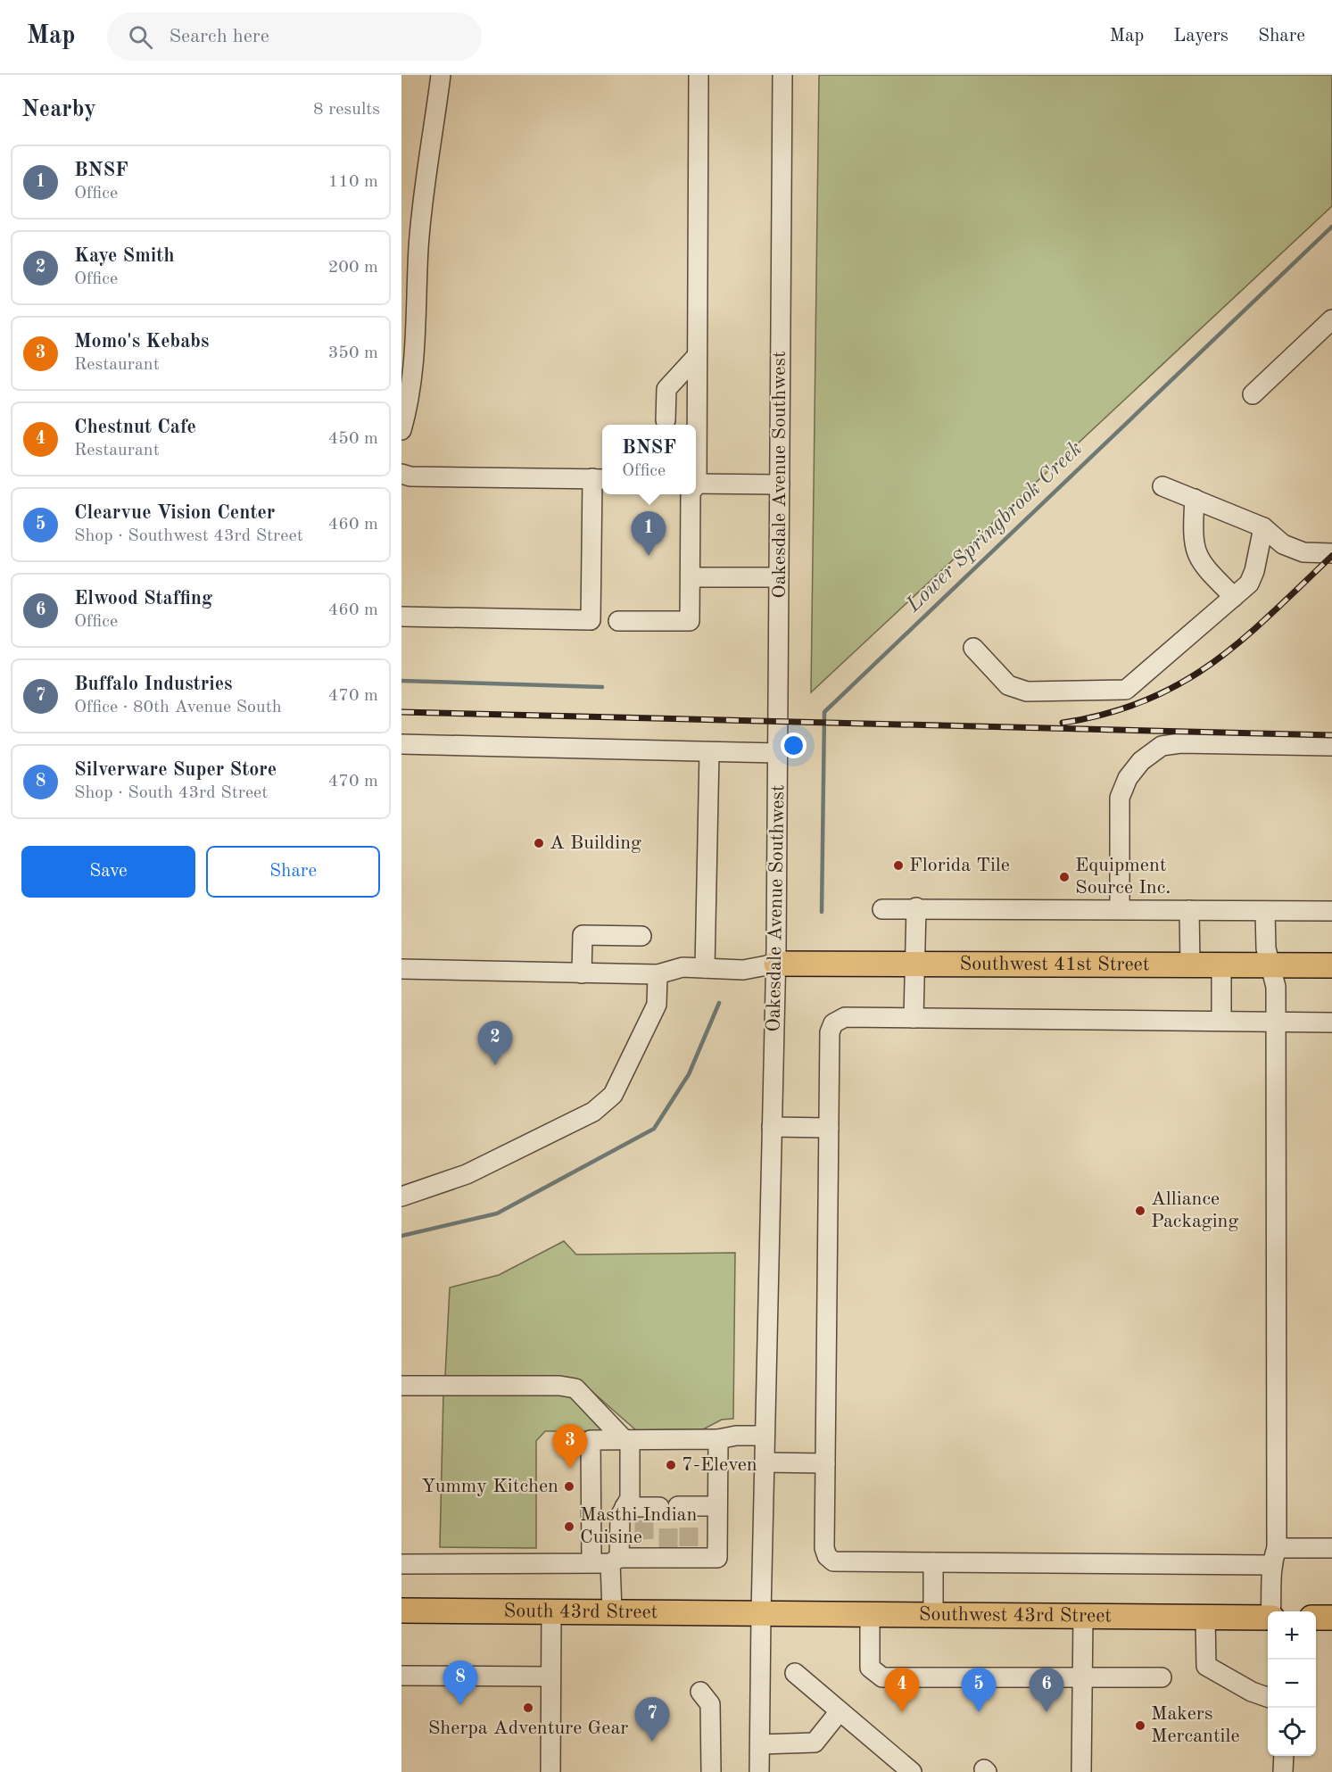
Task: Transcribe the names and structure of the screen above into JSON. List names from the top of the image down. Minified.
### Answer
{"streets":{"main road":["Southwest 41st Street","South 43rd Street","Southwest 43rd Street"],"street":["Oakesdale Avenue Southwest"]},"crossings":[["Oakesdale Avenue Southwest","Southwest 41st Street"],["Oakesdale Avenue Southwest","South 43rd Street"],["Oakesdale Avenue Southwest","Southwest 43rd Street"],["South 43rd Street","Southwest 43rd Street"]],"water":["Lower Springbrook Creek"],"places":["A Building","Florida Tile","Equipment Source Inc.","Alliance Packaging","7-Eleven","Yummy Kitchen","Masthi Indian Cuisine","Sherpa Adventure Gear","Makers Mercantile"],"page":{"header":"Map","search":"Search here","nav":["Map","Layers","Share"],"heading":["Nearby","8 results"],"list":[{"mark":"1","name":"BNSF","note":"Office","value":"110 m"},{"mark":"2","name":"Kaye Smith","note":"Office","value":"200 m"},{"mark":"3","name":"Momo's Kebabs","note":"Restaurant","value":"350 m"},{"mark":"4","name":"Chestnut Cafe","note":"Restaurant","value":"450 m"},{"mark":"5","name":"Clearvue Vision Center","note":"Shop · Southwest 43rd Street","value":"460 m"},{"mark":"6","name":"Elwood Staffing","note":"Office","value":"460 m"},{"mark":"7","name":"Buffalo Industries","note":"Office · 80th Avenue South","value":"470 m"},{"mark":"8","name":"Silverware Super Store","note":"Shop · South 43rd Street","value":"470 m"}],"popup":["BNSF","Office"],"pins":["1","2","3","8","4","5","6","7"],"buttons":["Save","Share"],"map_buttons":["+","−"]}}
